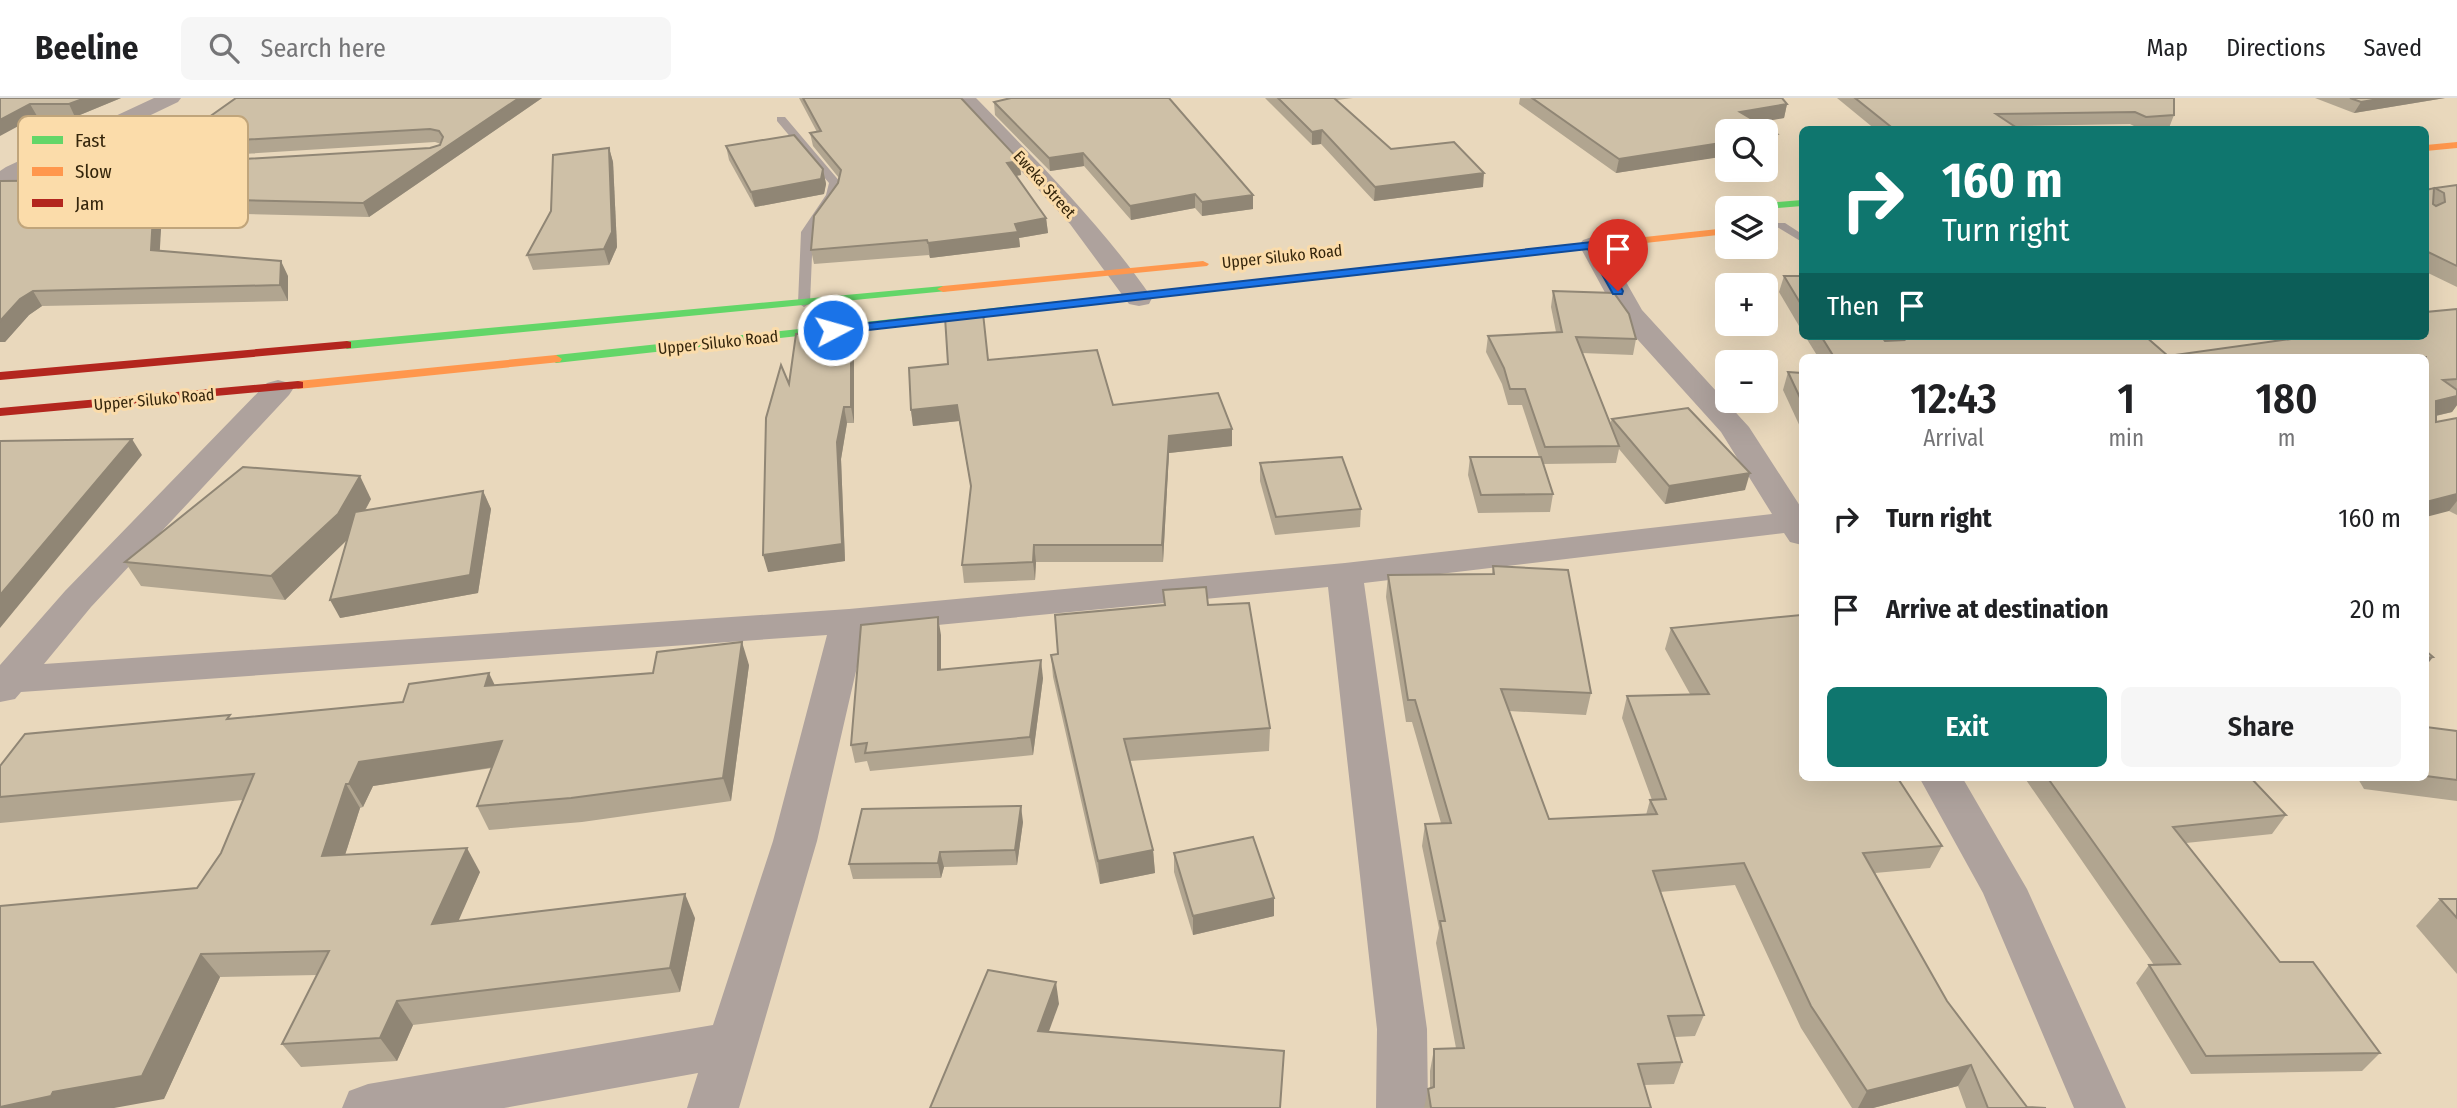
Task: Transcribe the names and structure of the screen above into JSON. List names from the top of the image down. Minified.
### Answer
{"streets":{"main road":["Upper Siluko Road"],"street":["Eweka Street"]},"crossings":[["Eweka Street","Upper Siluko Road"]],"legend":["Fast","Slow","Jam"],"page":{"header":"Beeline","search":"Search here","nav":["Map","Directions","Saved"],"map_buttons":["+","−"],"turn":["160 m","Turn right"],"then":"Then","eta":["12:43","Arrival","1","min","180","m"],"list":[{"name":"Turn right","value":"160 m"},{"name":"Arrive at destination","value":"20 m"}],"buttons":["Exit","Share"]}}
